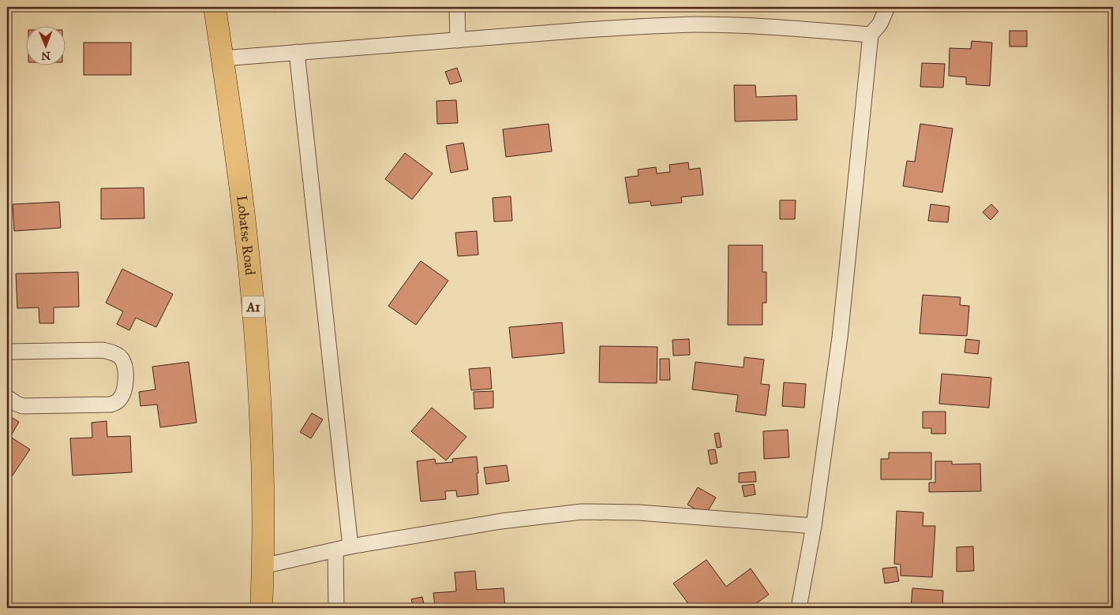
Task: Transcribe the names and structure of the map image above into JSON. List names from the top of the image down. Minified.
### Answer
{"streets":{"highway":["Lobatse Road","A1"]},"north":"bottom"}
